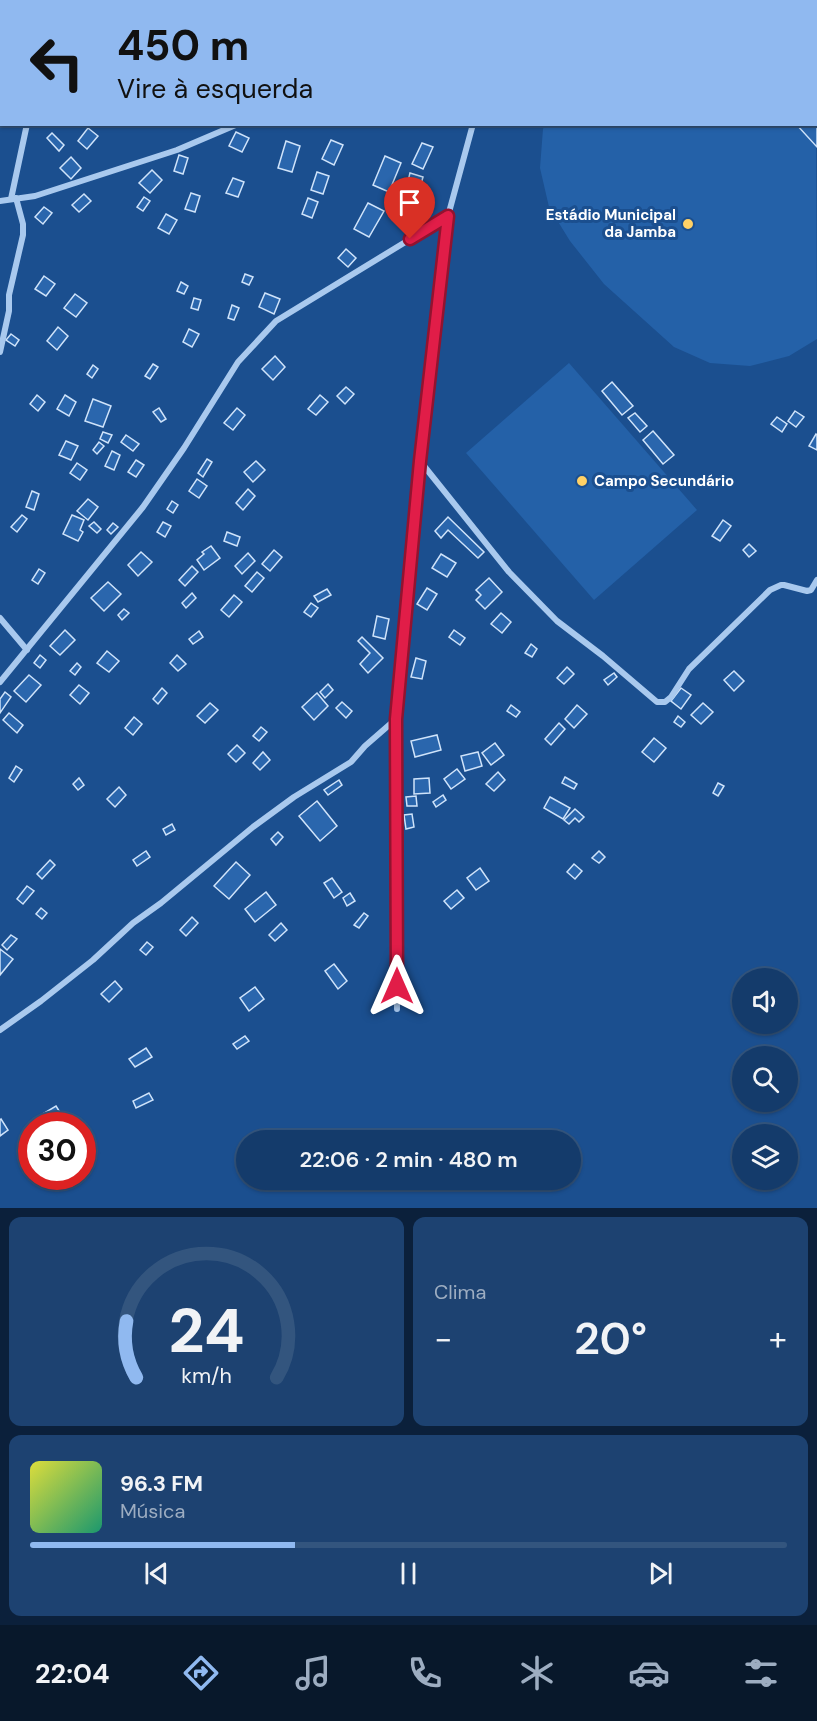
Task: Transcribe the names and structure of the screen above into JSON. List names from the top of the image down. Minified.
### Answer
{"places":["Estádio Municipal da Jamba","Campo Secundário"],"page":{"turn":["450 m","Vire à esquerda"],"limit":"30","trip":"22:06 · 2 min · 480 m","tile":"Clima","heat":["−","20°","+"],"song":["96.3 FM","Música"],"tabs":"22:04","gauge":["24","km/h"]}}
